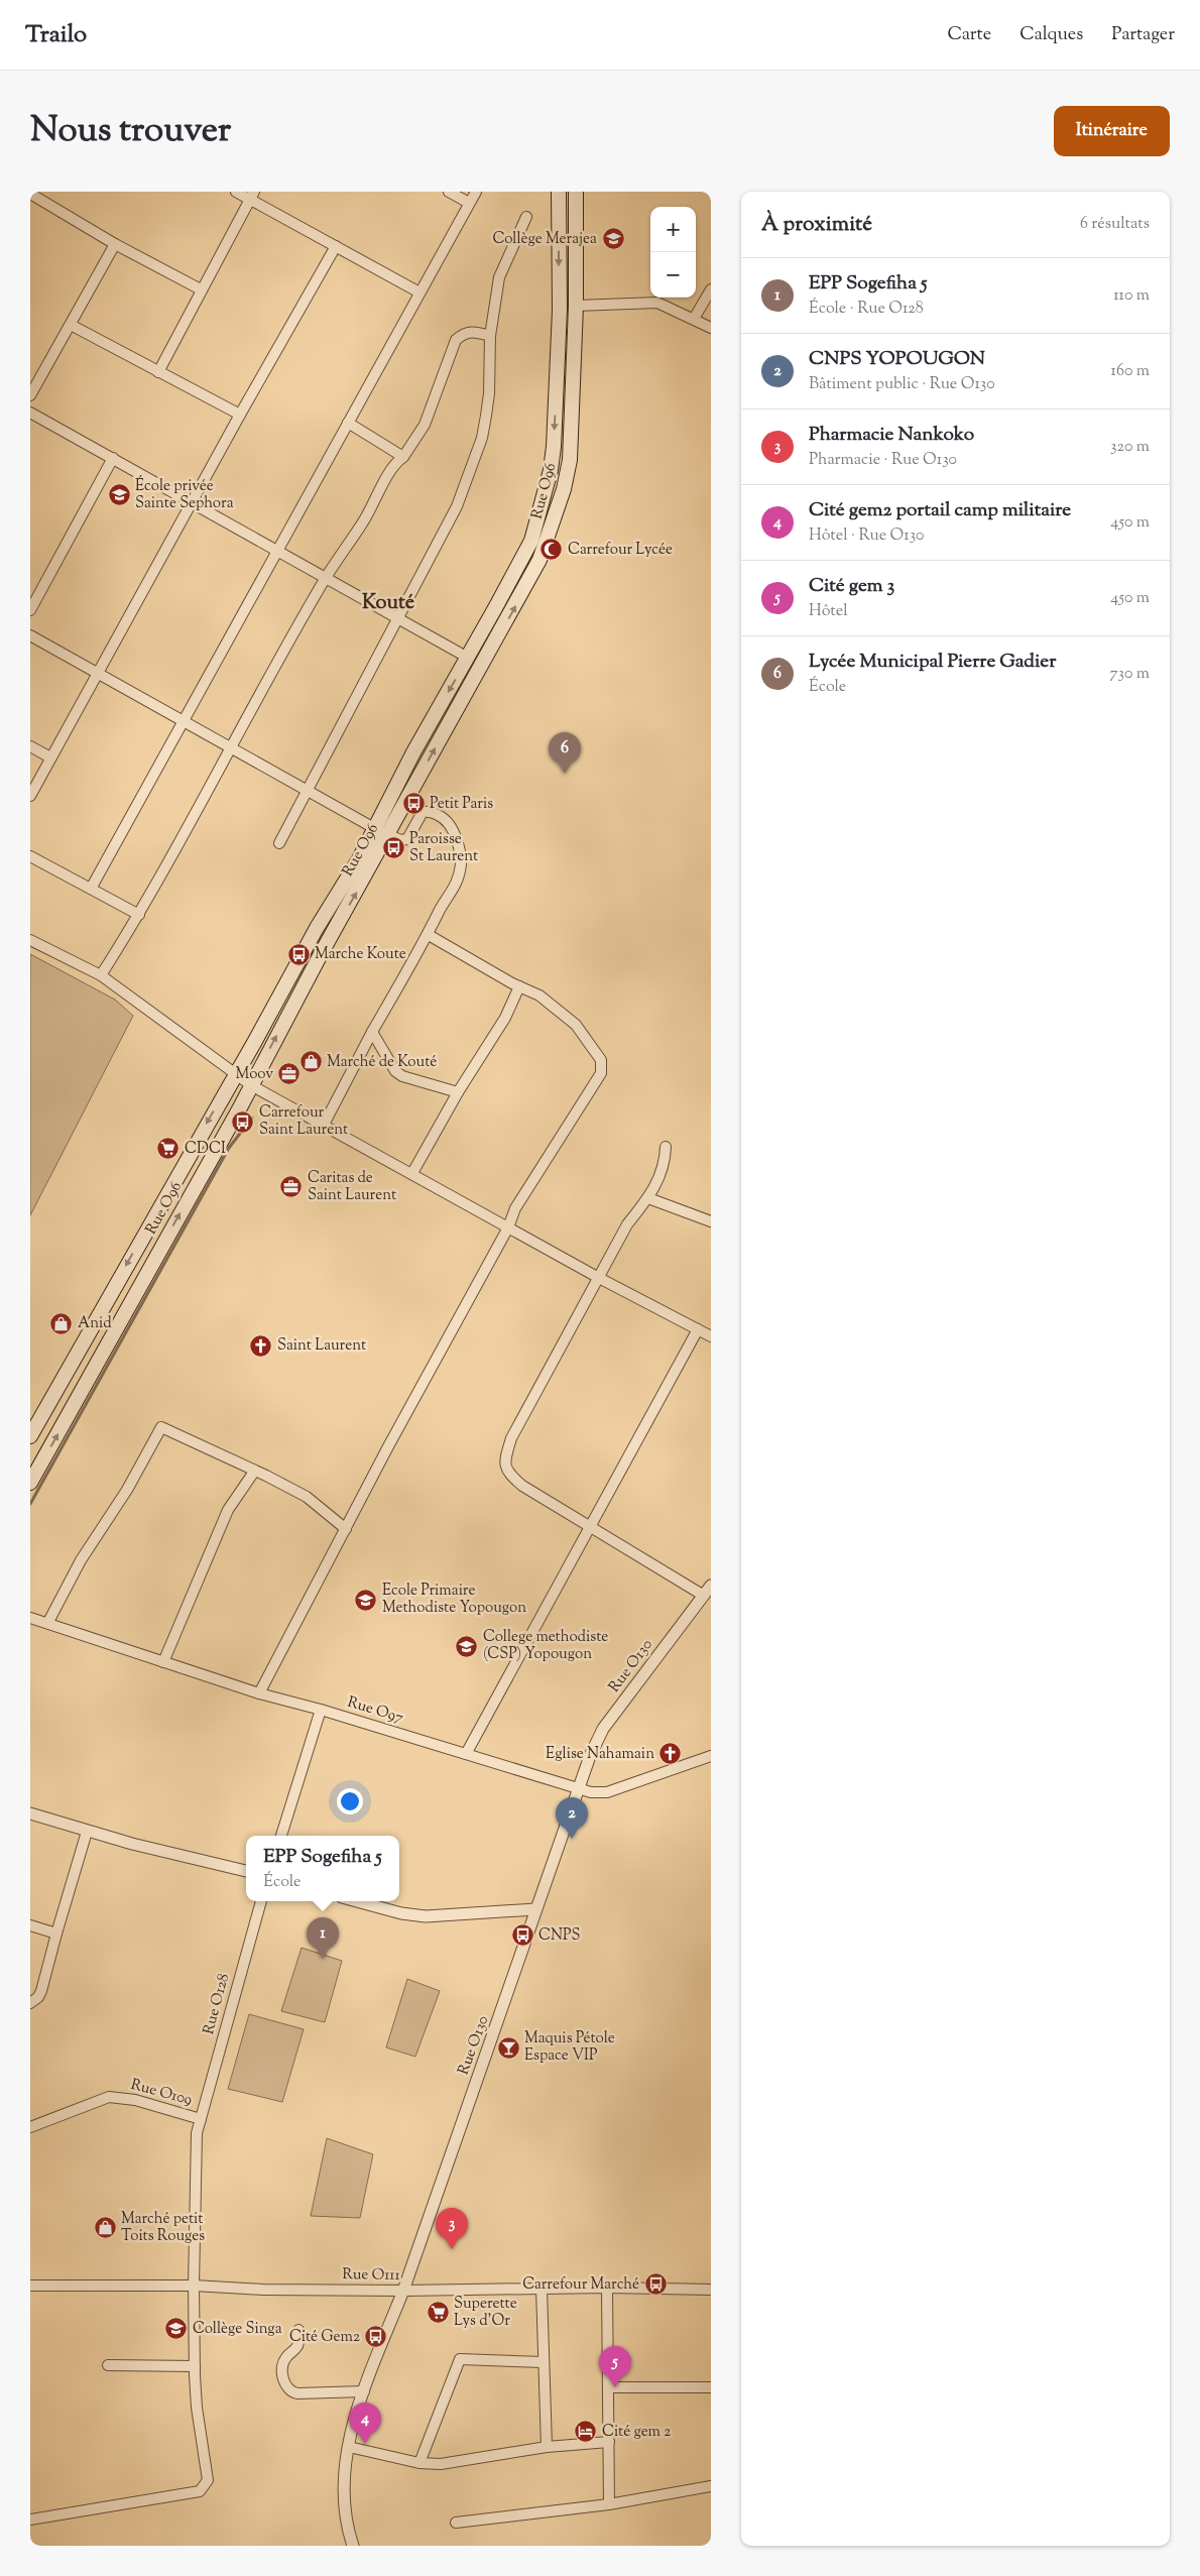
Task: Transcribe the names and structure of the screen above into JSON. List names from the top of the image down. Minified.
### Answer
{"streets":{"main road":["Rue O96"],"street":["Rue O130","Rue O97","Rue O128","Rue O109","Rue O111"]},"crossings":[["Rue O130","Rue O97"],["Rue O130","Rue O111"],["Rue O128","Rue O109"],["Rue O128","Rue O111"]],"districts":["Kouté"],"places":{"school or university":["Collège Merajea","École privée Sainte Sephora","Ecole Primaire Methodiste Yopougon","College methodiste (CSP) Yopougon","Collège Singa"],"mosque":["Carrefour Lycée"],"bus stop":["Petit Paris","Paroisse St Laurent","Marche Koute","Carrefour Saint Laurent","CNPS","Carrefour Marché","Cité Gem2"],"shop":["Marché de Kouté","Anid","Marché petit Toits Rouges"],"office":["Moov","Caritas de Saint Laurent"],"supermarket":["CDCI","Superette Lys d'Or"],"church":["Saint Laurent","Eglise Nahamain"],"bar":["Maquis Pétole Espace VIP"],"hotel":["Cité gem 2"]},"page":{"header":"Trailo","nav":["Carte","Calques","Partager"],"title":"Nous trouver","buttons":"Itinéraire","heading":["À proximité","6 résultats"],"map_buttons":["+","−"],"list":[{"mark":"1","name":"EPP Sogefiha 5","note":"École · Rue O128","value":"110 m"},{"mark":"2","name":"CNPS YOPOUGON","note":"Bâtiment public · Rue O130","value":"160 m"},{"mark":"3","name":"Pharmacie Nankoko","note":"Pharmacie · Rue O130","value":"320 m"},{"mark":"4","name":"Cité gem2 portail camp militaire","note":"Hôtel · Rue O130","value":"450 m"},{"mark":"5","name":"Cité gem 3","note":"Hôtel","value":"450 m"},{"mark":"6","name":"Lycée Municipal Pierre Gadier","note":"École","value":"730 m"}],"pins":["6","2","1","3","5","4"],"popup":["EPP Sogefiha 5","École"]}}
